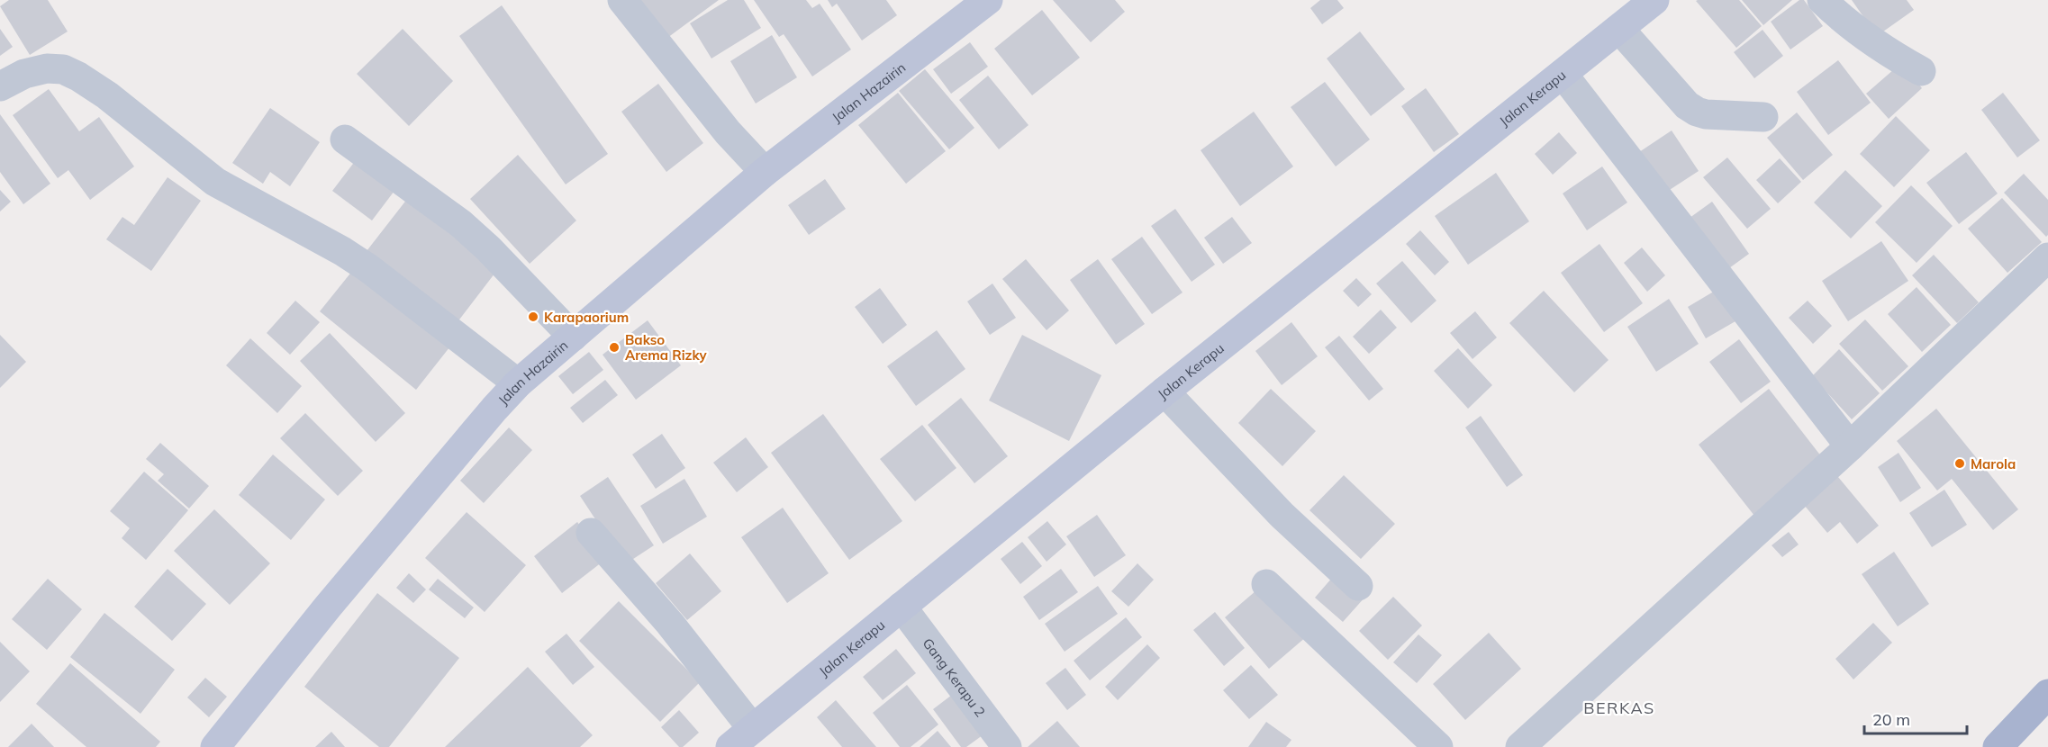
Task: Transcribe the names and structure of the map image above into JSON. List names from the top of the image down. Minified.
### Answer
{"streets":{"street":["Jalan Hazairin","Jalan Kerapu","Gang Kerapu 2"]},"crossings":[["Jalan Kerapu","Gang Kerapu 2"]],"districts":["BERKAS"],"places":["Karapaorium","Bakso Arema Rizky","Marola"],"scale_bar":"20 m"}
